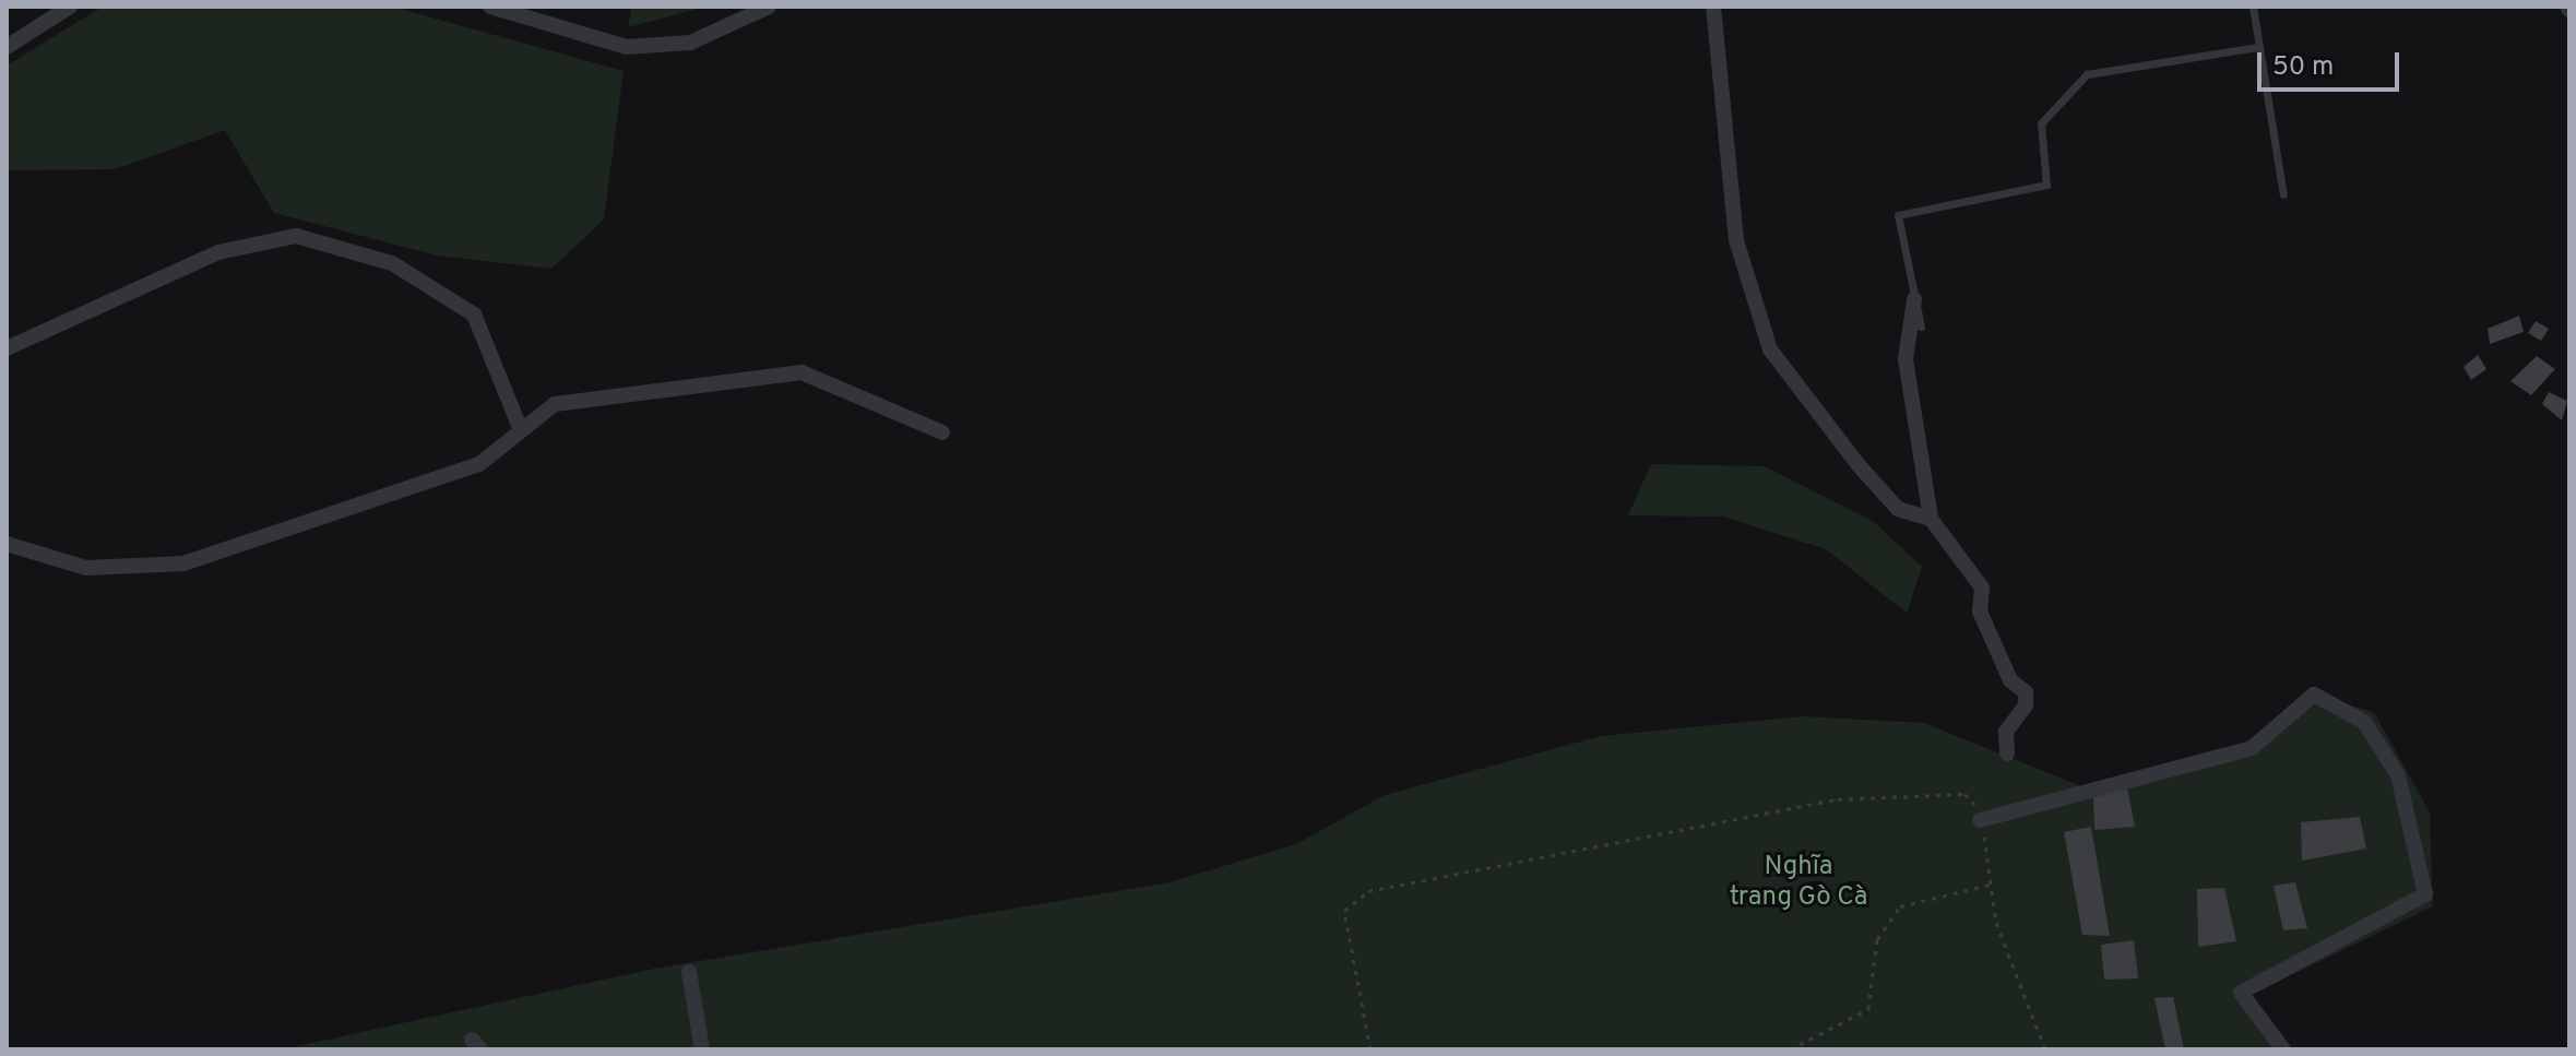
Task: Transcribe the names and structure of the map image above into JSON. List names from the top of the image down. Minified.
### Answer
{"parks":["Nghĩa trang Gò Cà"],"scale_bar":"50 m"}
